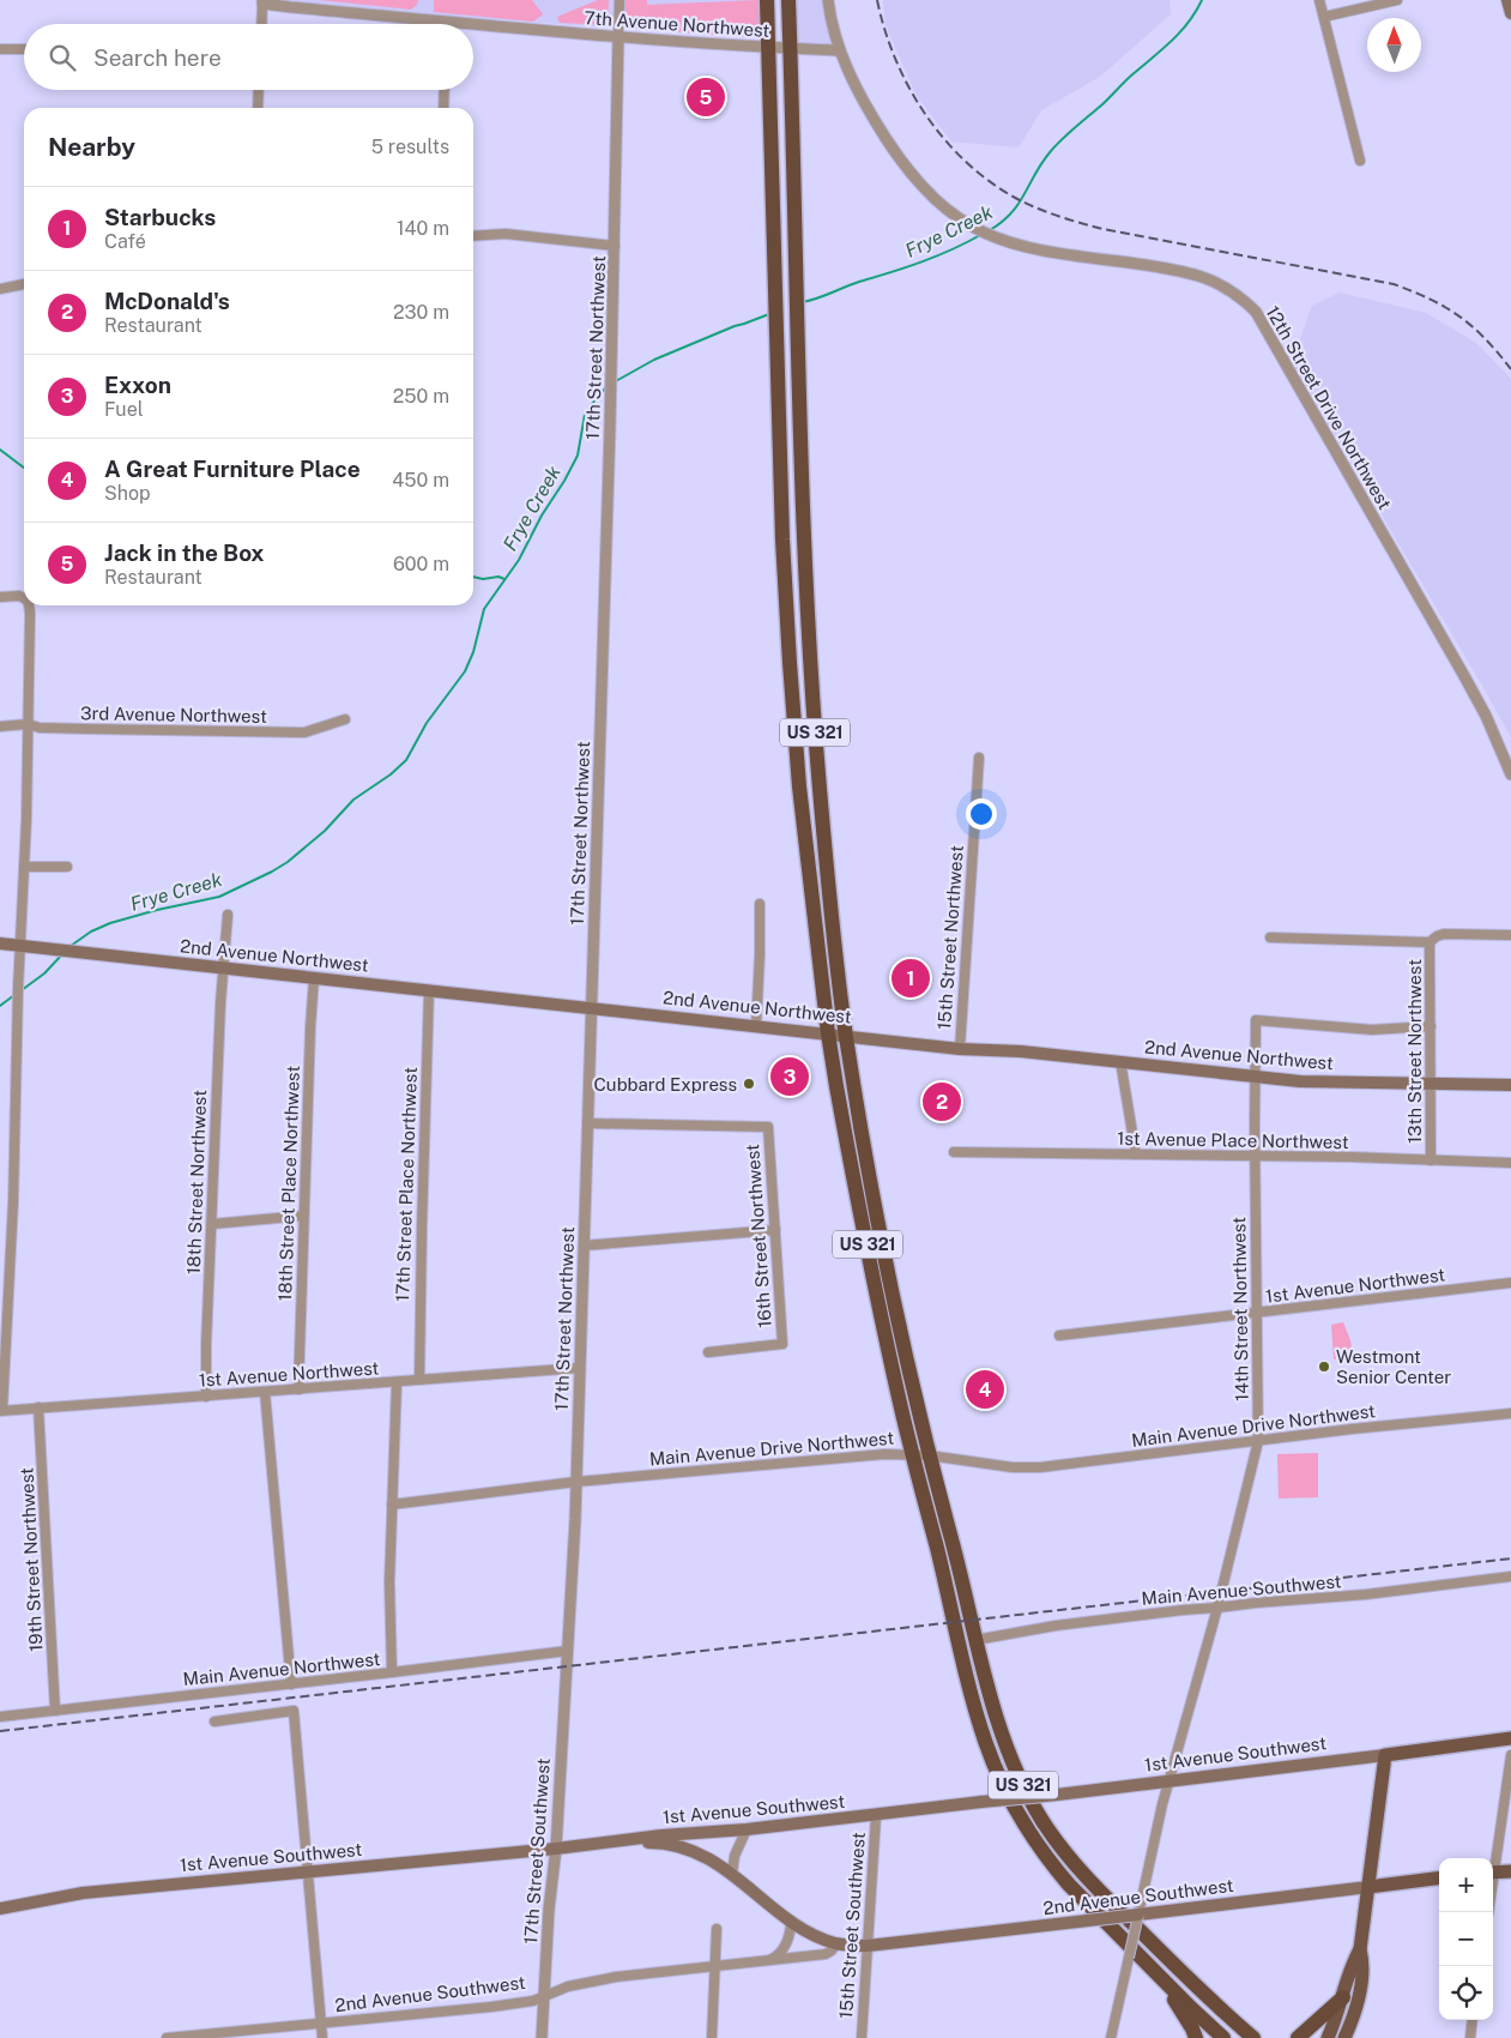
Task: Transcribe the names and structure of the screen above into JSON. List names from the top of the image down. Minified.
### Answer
{"streets":{"highway":["US 321"],"main road":["2nd Avenue Northwest","1st Avenue Southwest","2nd Avenue Southwest"],"street":["7th Avenue Northwest","17th Street Northwest","12th Street Drive Northwest","3rd Avenue Northwest","15th Street Northwest","13th Street Northwest","1st Avenue Place Northwest","18th Street Northwest","18th Street Place Northwest","17th Street Place Northwest","16th Street Northwest","1st Avenue Northwest","14th Street Northwest","Main Avenue Drive Northwest","19th Street Northwest","Main Avenue Southwest","Main Avenue Northwest","17th Street Southwest","15th Street Southwest"]},"crossings":[["7th Avenue Northwest","17th Street Northwest"],["7th Avenue Northwest","12th Street Drive Northwest"],["7th Avenue Northwest","US 321"],["17th Street Northwest","2nd Avenue Northwest"],["17th Street Northwest","16th Street Northwest"],["17th Street Northwest","1st Avenue Northwest"],["17th Street Northwest","Main Avenue Drive Northwest"],["17th Street Northwest","Main Avenue Northwest"],["17th Street Northwest","17th Street Southwest"],["US 321","2nd Avenue Northwest"],["US 321","Main Avenue Drive Northwest"],["US 321","Main Avenue Southwest"],["15th Street Northwest","2nd Avenue Northwest"],["2nd Avenue Northwest","13th Street Northwest"],["2nd Avenue Northwest","18th Street Northwest"],["2nd Avenue Northwest","18th Street Place Northwest"],["2nd Avenue Northwest","17th Street Place Northwest"],["2nd Avenue Northwest","14th Street Northwest"],["13th Street Northwest","1st Avenue Place Northwest"],["13th Street Northwest","14th Street Northwest"],["1st Avenue Place Northwest","14th Street Northwest"],["18th Street Northwest","1st Avenue Northwest"],["18th Street Place Northwest","1st Avenue Northwest"],["17th Street Place Northwest","1st Avenue Northwest"],["1st Avenue Northwest","14th Street Northwest"],["1st Avenue Northwest","19th Street Northwest"],["14th Street Northwest","Main Avenue Drive Northwest"],["14th Street Northwest","Main Avenue Southwest"],["14th Street Northwest","1st Avenue Southwest"],["14th Street Northwest","2nd Avenue Southwest"],["19th Street Northwest","Main Avenue Northwest"],["1st Avenue Southwest","17th Street Southwest"],["1st Avenue Southwest","2nd Avenue Southwest"],["1st Avenue Southwest","15th Street Southwest"],["17th Street Southwest","2nd Avenue Southwest"],["2nd Avenue Southwest","15th Street Southwest"]],"water":["Frye Creek"],"places":["Cubbard Express","Westmont Senior Center"],"north":"top","page":{"search":"Search here","pins":["5","1","3","2","4"],"heading":["Nearby","5 results"],"list":[{"mark":"1","name":"Starbucks","note":"Café","value":"140 m"},{"mark":"2","name":"McDonald's","note":"Restaurant","value":"230 m"},{"mark":"3","name":"Exxon","note":"Fuel","value":"250 m"},{"mark":"4","name":"A Great Furniture Place","note":"Shop","value":"450 m"},{"mark":"5","name":"Jack in the Box","note":"Restaurant","value":"600 m"}],"map_buttons":["+","−"]}}
